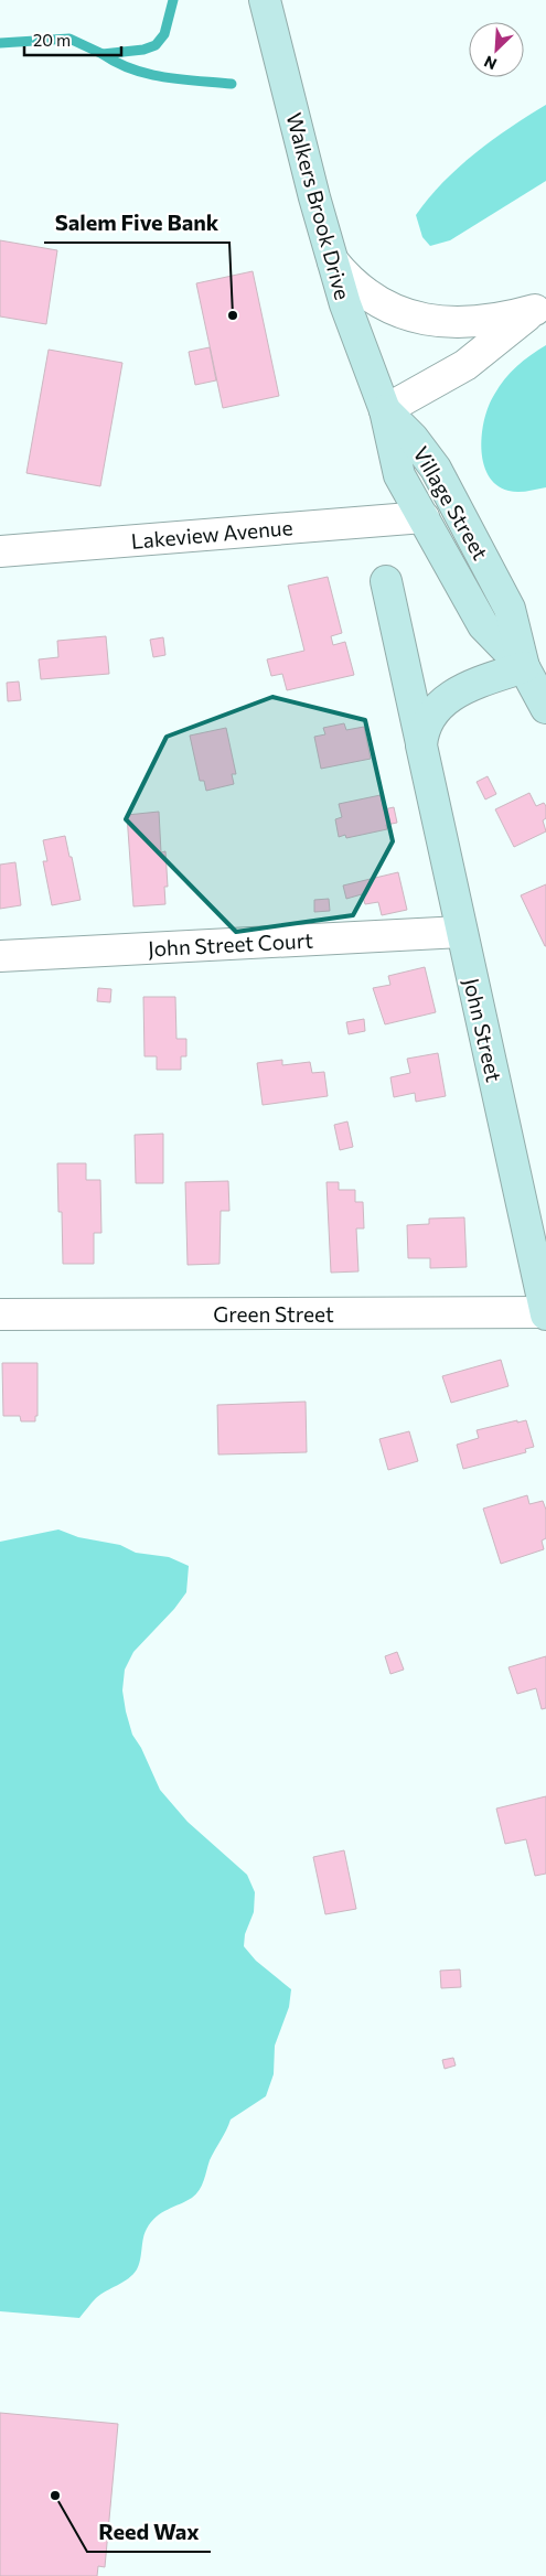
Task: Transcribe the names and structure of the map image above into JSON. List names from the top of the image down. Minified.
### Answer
{"streets":{"street":["Walkers Brook Drive","Village Street","Lakeview Avenue","John Street Court","John Street","Green Street"]},"crossings":[["Walkers Brook Drive","Village Street"],["Village Street","Lakeview Avenue"],["Village Street","John Street"],["John Street Court","John Street"],["John Street","Green Street"]],"places":["Salem Five Bank","Reed Wax"],"scale_bar":"20 m","north":"bottom left"}
